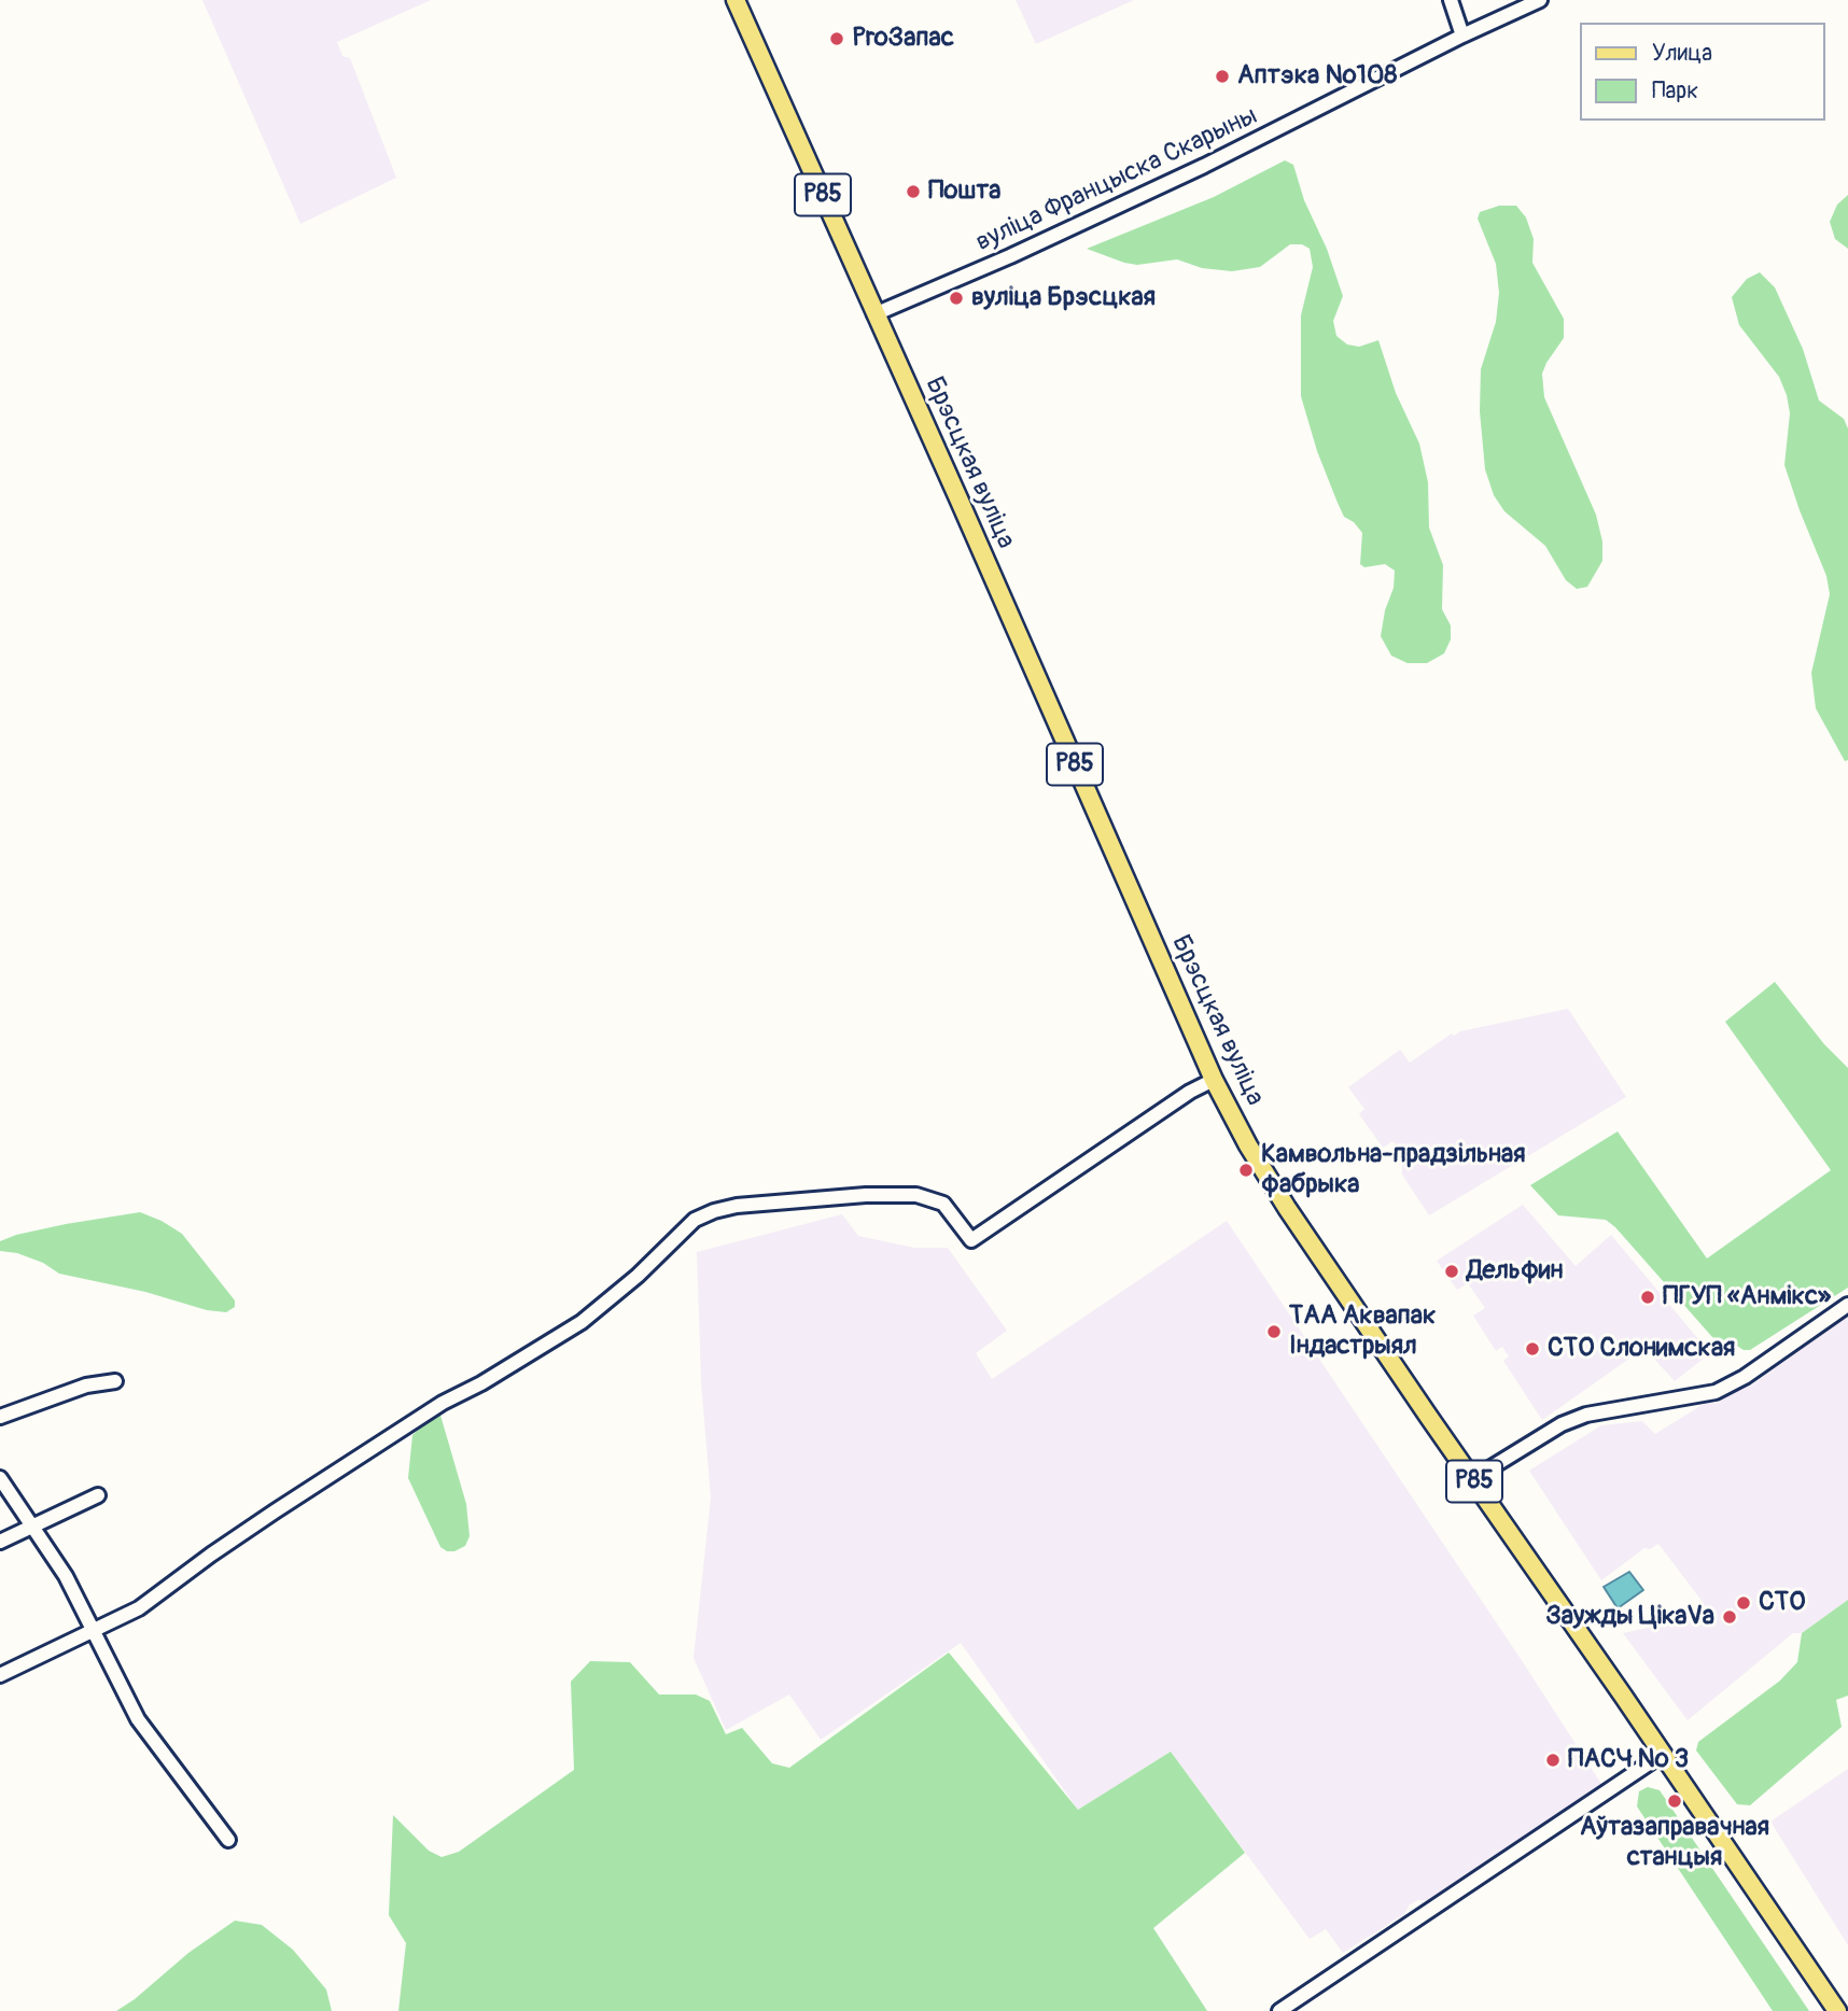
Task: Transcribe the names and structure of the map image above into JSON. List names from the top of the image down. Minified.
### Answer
{"streets":{"main road":["Р85","Брэсцкая вуліца"],"street":["вуліца Францыска Скарыны"]},"crossings":[["вуліца Францыска Скарыны","Брэсцкая вуліца"]],"places":["ProЗапас","Аптэка №108","Пошта","вуліца Брэсцкая","Камвольна-прадзільная фабрыка","Дельфин","ПГУП «Анмікс»","ТАА Аквапак Індастрыял","СТО Слонимская","СТО","Заужды ЦікаVа","ПАСЧ № 3","Аўтазаправачная станцыя"],"legend":["Улица","Парк"]}
